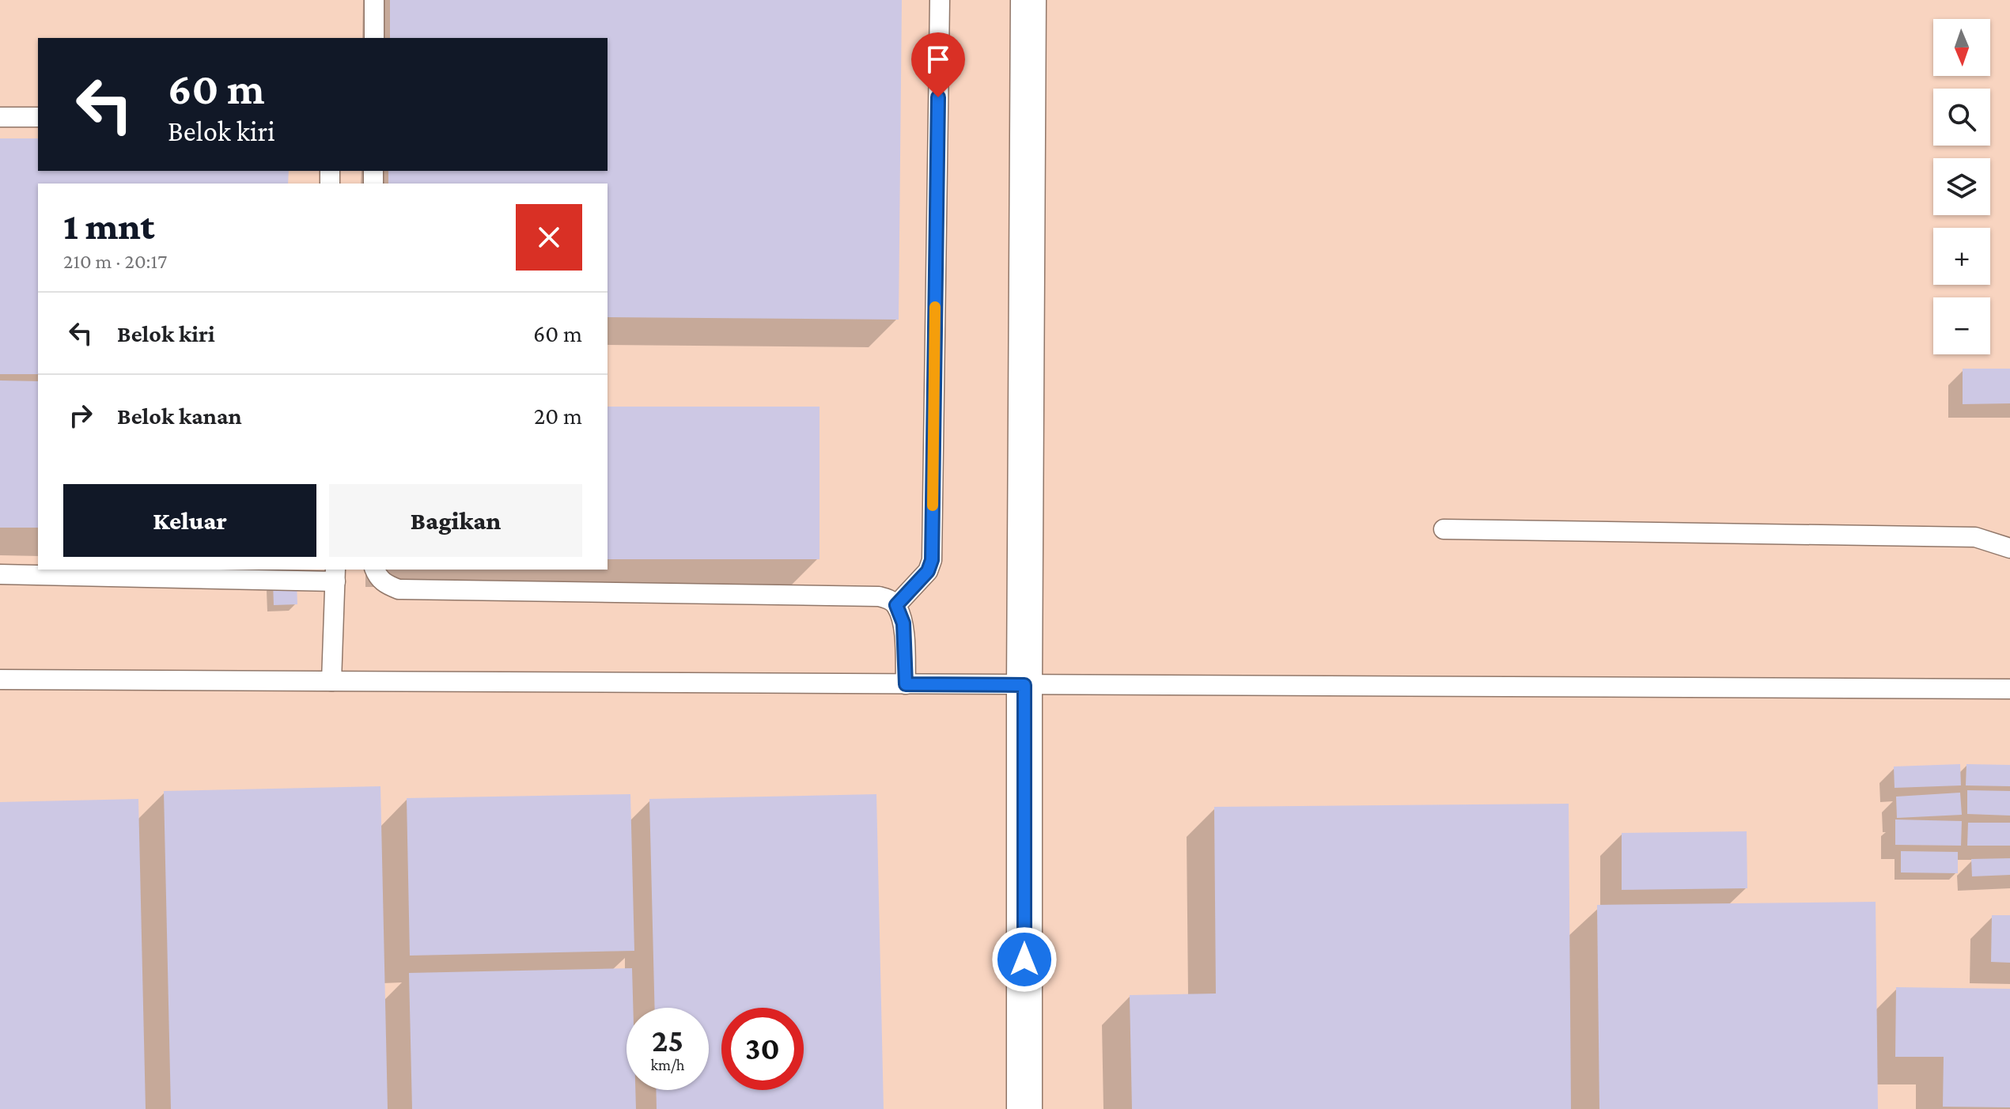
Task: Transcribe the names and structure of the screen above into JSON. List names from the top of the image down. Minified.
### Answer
{"north":"bottom","page":{"map_buttons":["+","−"],"turn":["60 m","Belok kiri"],"heading":["1 mnt","210 m · 20:17"],"list":[{"name":"Belok kiri","value":"60 m"},{"name":"Belok kanan","value":"20 m"}],"buttons":["Keluar","Bagikan"],"speed":"25 km/h","limit":"30"}}
